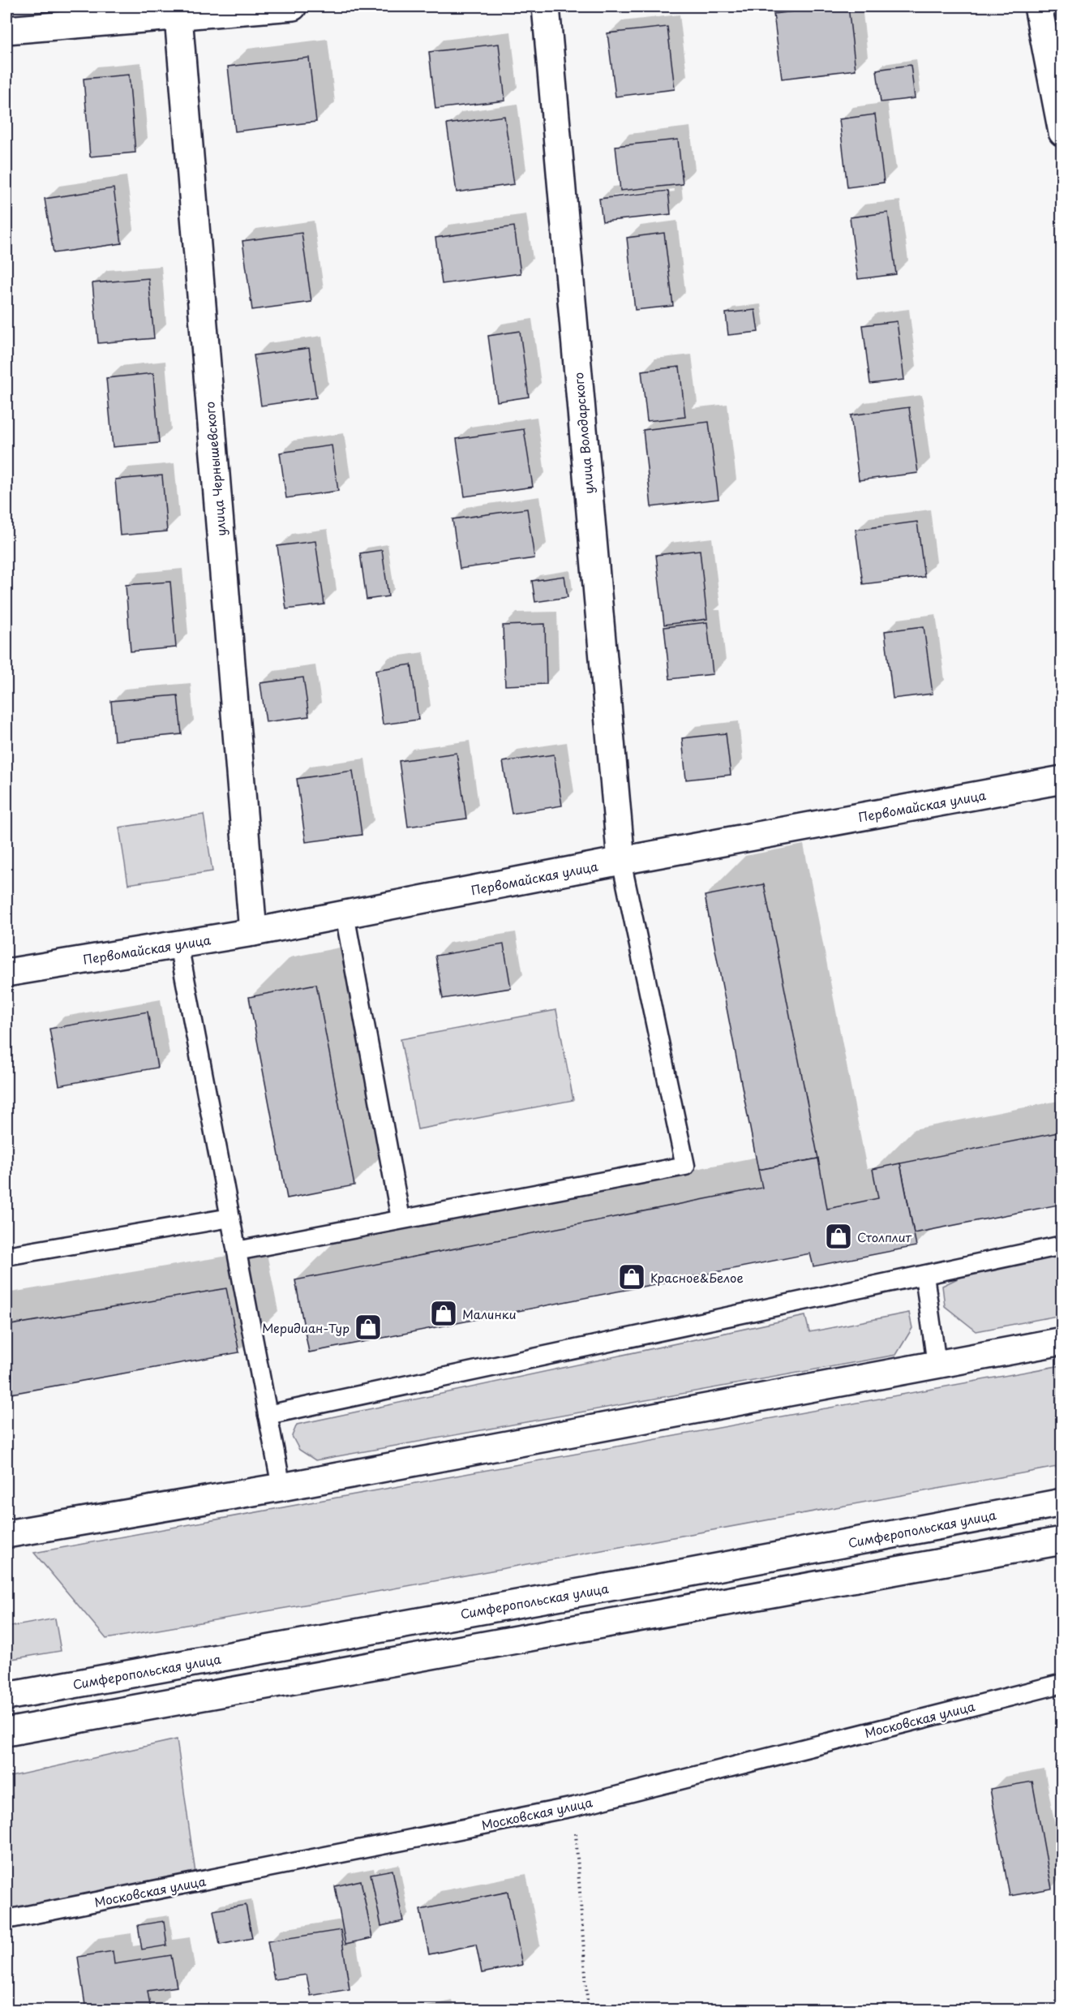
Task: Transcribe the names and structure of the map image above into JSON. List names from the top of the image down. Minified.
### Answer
{"streets":{"street":["улица Володарского","улица Чернышевского","Первомайская улица","Симферопольская улица"],"lane":["Московская улица"]},"crossings":[["улица Володарского","Первомайская улица"],["улица Чернышевского","Первомайская улица"]],"places":{"shop":["Столплит","Красное&Белое","Малинки","Меридиан-Тур"]}}
